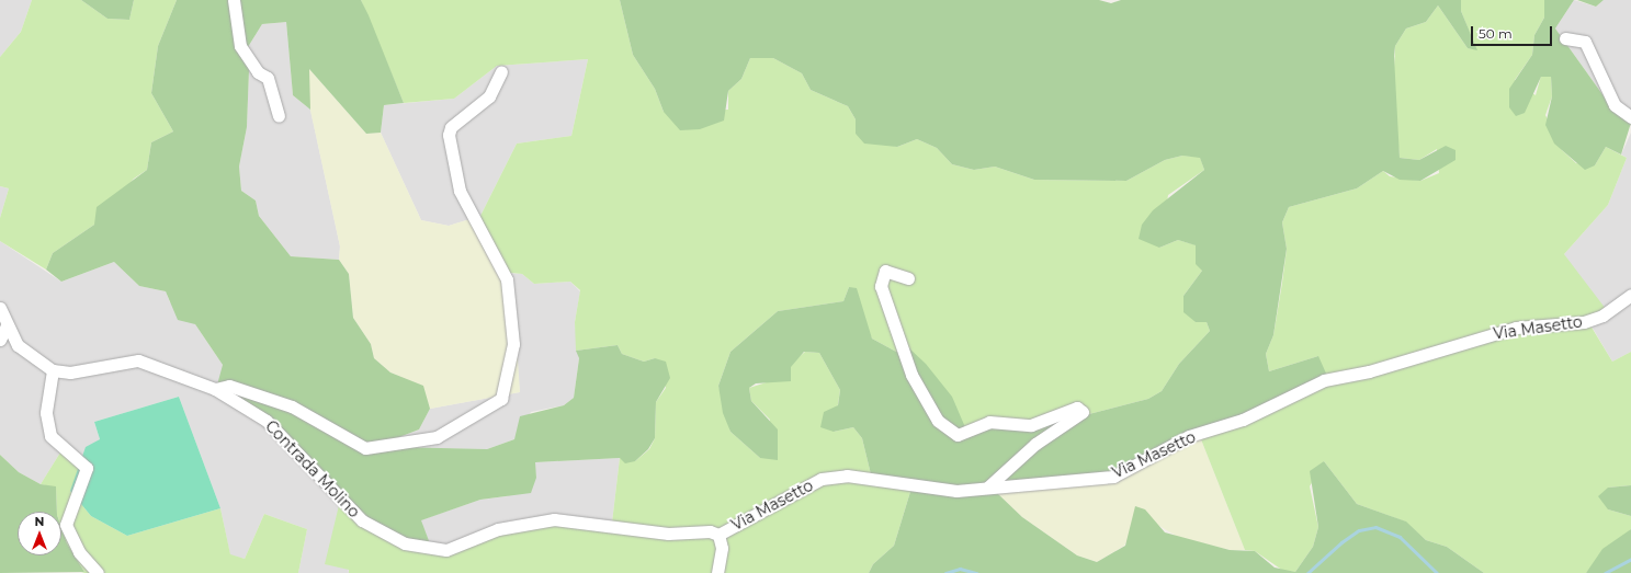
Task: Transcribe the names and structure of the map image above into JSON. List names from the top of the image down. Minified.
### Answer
{"streets":{"street":["Via Masetto","Contrada Molino"]},"crossings":[["Via Masetto","Contrada Molino"]],"scale_bar":"50 m","north":"top"}
